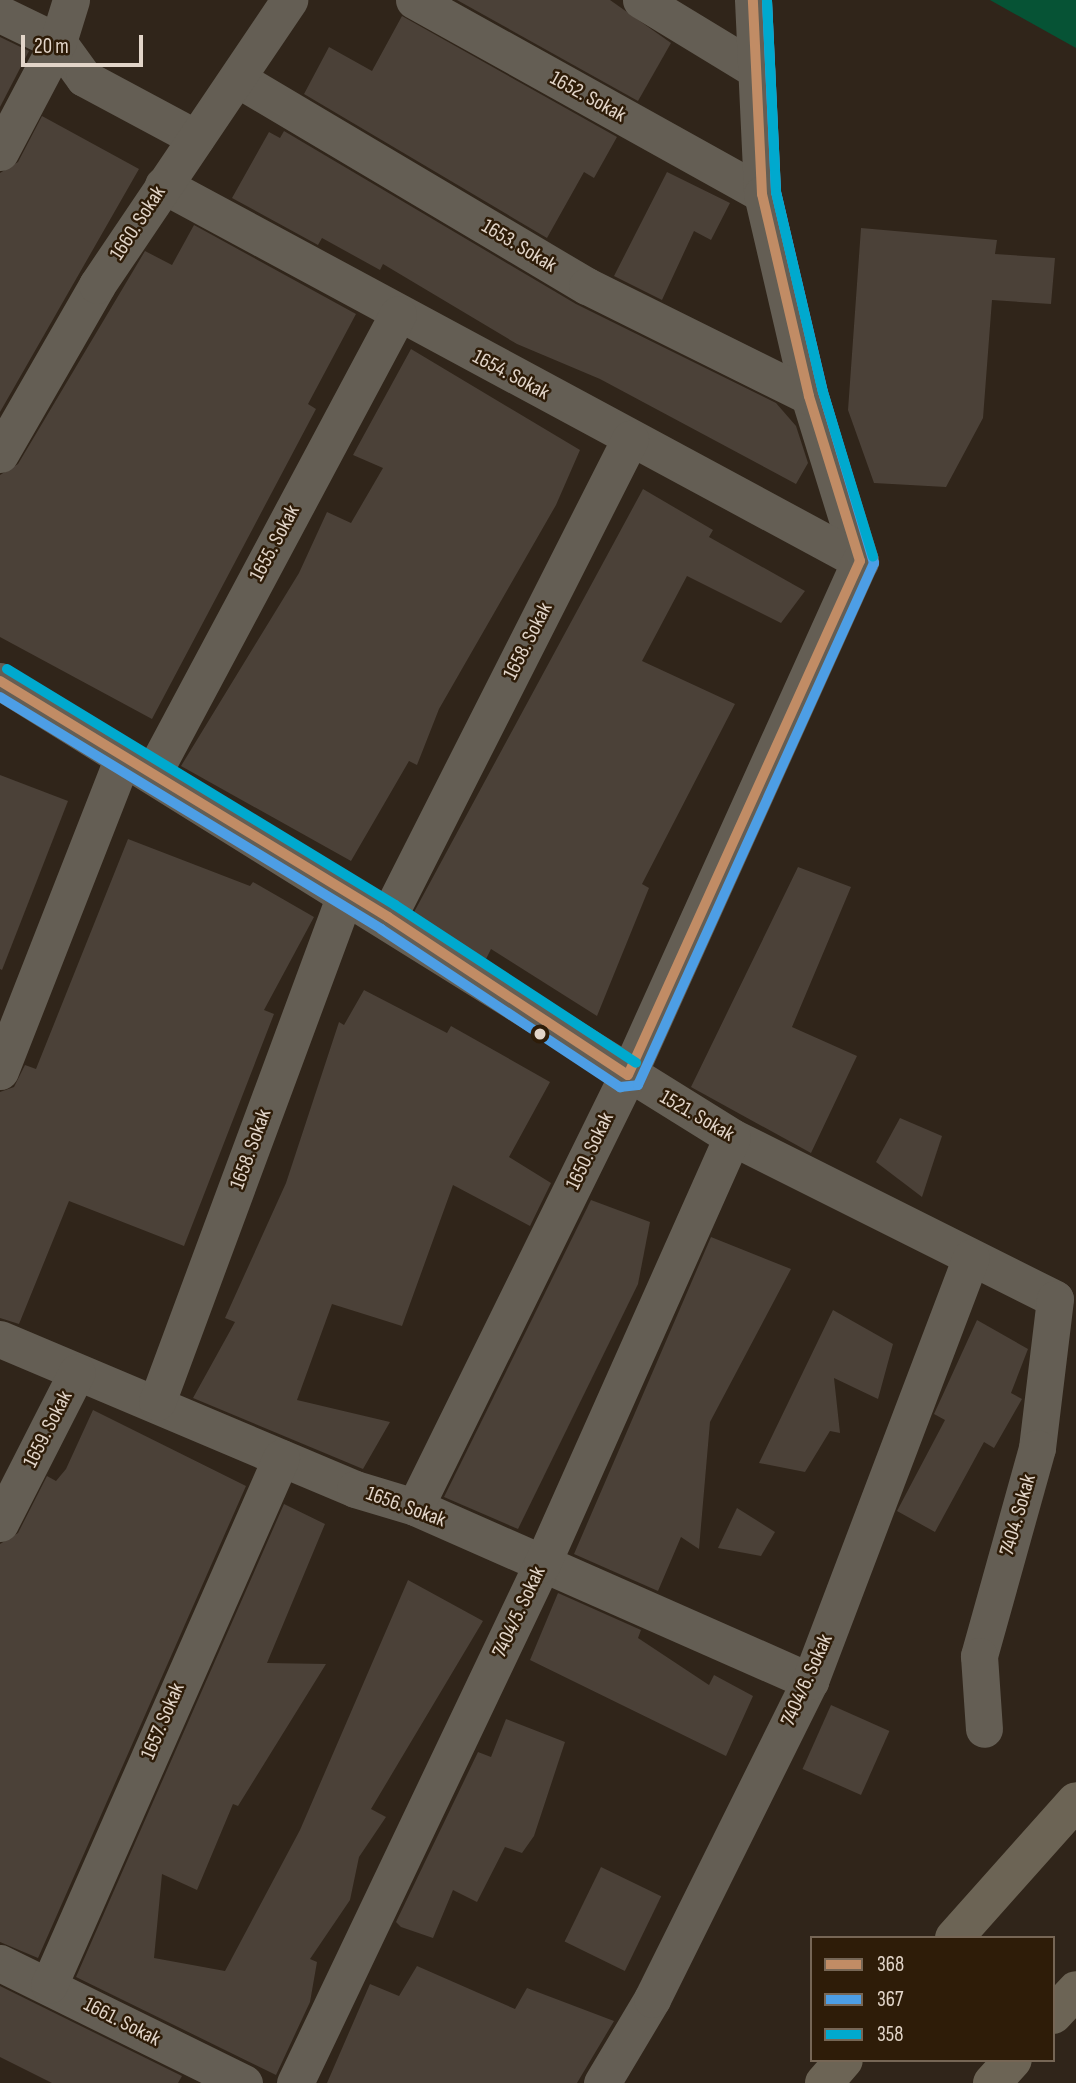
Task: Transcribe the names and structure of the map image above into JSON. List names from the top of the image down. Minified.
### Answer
{"streets":{"street":["1652. Sokak","1660. Sokak","1653. Sokak","1654. Sokak","1655. Sokak","1658. Sokak","1521. Sokak","1650. Sokak","1659. Sokak","1656. Sokak","7404. Sokak","7404/5. Sokak","7404/6. Sokak","1657. Sokak","1661. Sokak"]},"crossings":[["1660. Sokak","1653. Sokak"],["1660. Sokak","1654. Sokak"],["1654. Sokak","1655. Sokak"],["1654. Sokak","1658. Sokak"],["1654. Sokak","1650. Sokak"],["1655. Sokak","1521. Sokak"],["1658. Sokak","1521. Sokak"],["1658. Sokak","1656. Sokak"],["1521. Sokak","1650. Sokak"],["1521. Sokak","7404. Sokak"],["1521. Sokak","7404/5. Sokak"],["1521. Sokak","7404/6. Sokak"],["1650. Sokak","1656. Sokak"],["1659. Sokak","1656. Sokak"],["1656. Sokak","7404/5. Sokak"],["1656. Sokak","7404/6. Sokak"],["1656. Sokak","1657. Sokak"],["1657. Sokak","1661. Sokak"]],"lines":["transit line 368","transit line 367","transit line 358"],"legend":["368","367","358"],"scale_bar":"20 m"}
